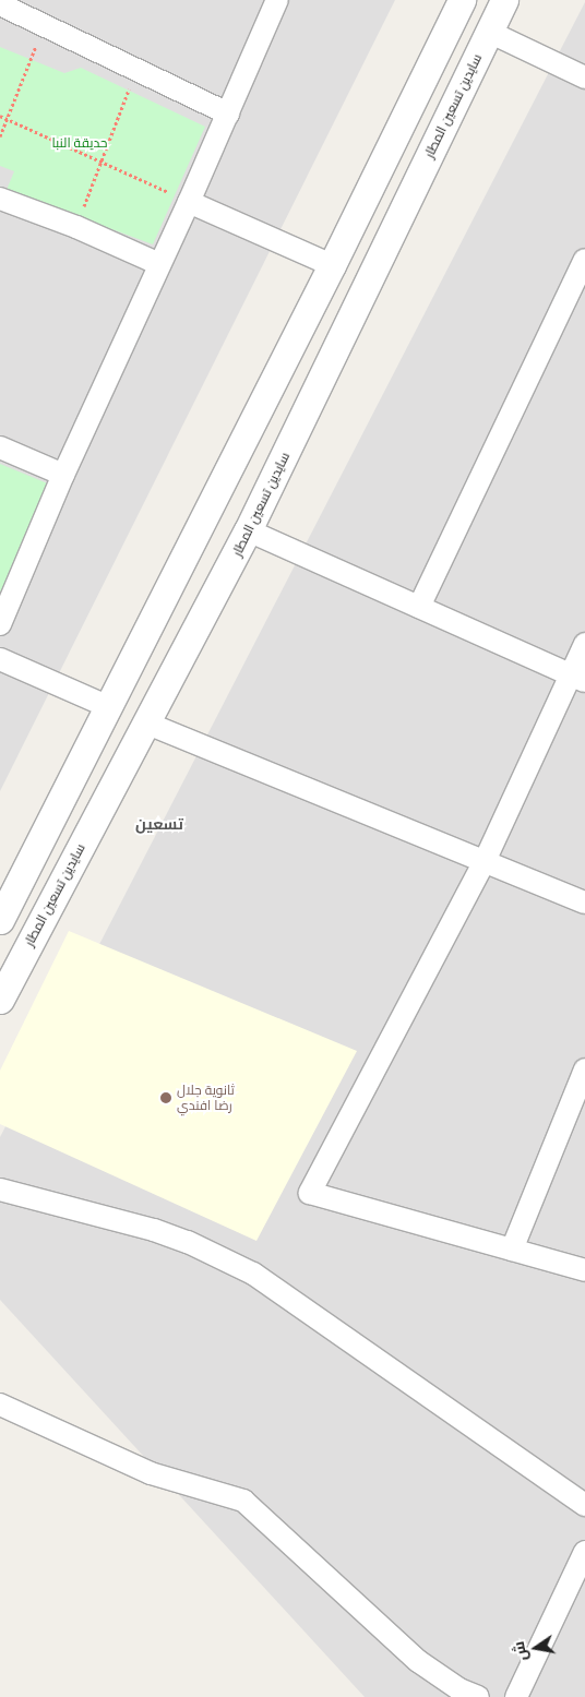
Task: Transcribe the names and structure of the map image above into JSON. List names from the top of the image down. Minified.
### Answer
{"streets":{"street":["سايدين تسعين المطار"]},"districts":["تسعین"],"parks":["حديقة النبا"],"places":["ثانوية جلال رضا افندي"],"north":"left"}
